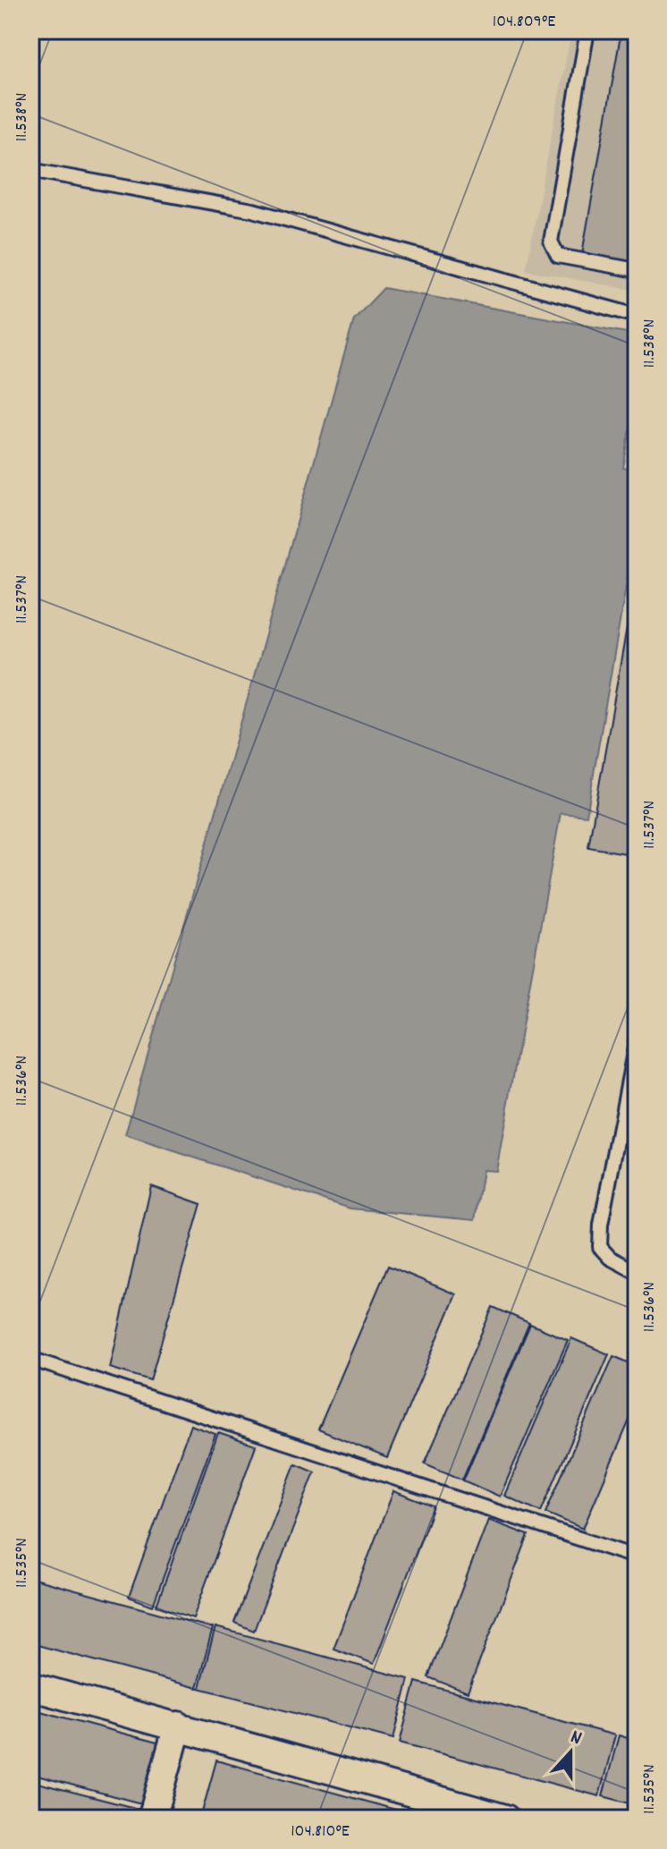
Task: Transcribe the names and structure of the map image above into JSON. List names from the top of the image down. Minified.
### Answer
{"north":"top","coordinates":["104.809°E","11.538°N","11.537°N","11.536°N","11.535°N","104.810°E"]}
